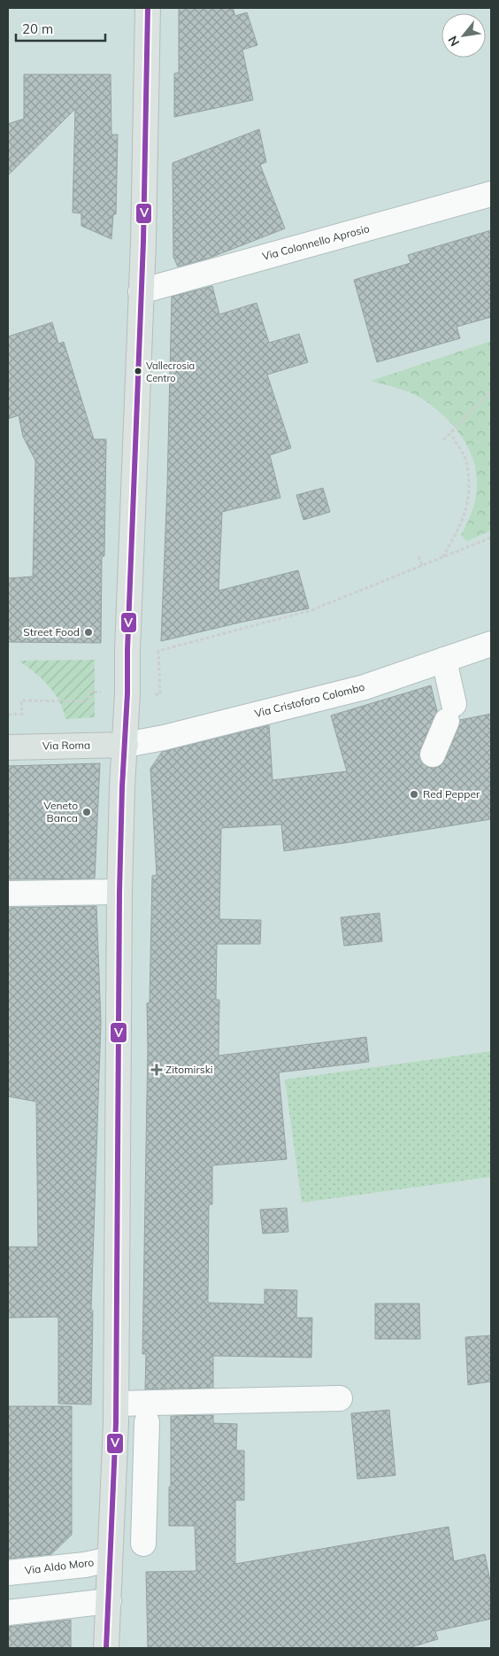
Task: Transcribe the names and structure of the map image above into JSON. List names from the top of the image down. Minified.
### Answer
{"streets":{"main road":["Via Roma"],"street":["Via Colonnello Aprosio","Via Cristoforo Colombo","Via Aldo Moro"]},"crossings":[["Via Cristoforo Colombo","Via Roma"]],"places":{"other":["Vallecrosia Centro","Street Food","Red Pepper","Veneto Banca"],"health":["Zitomirski"]},"lines":["transit line V"],"scale_bar":"20 m","north":"bottom left"}
